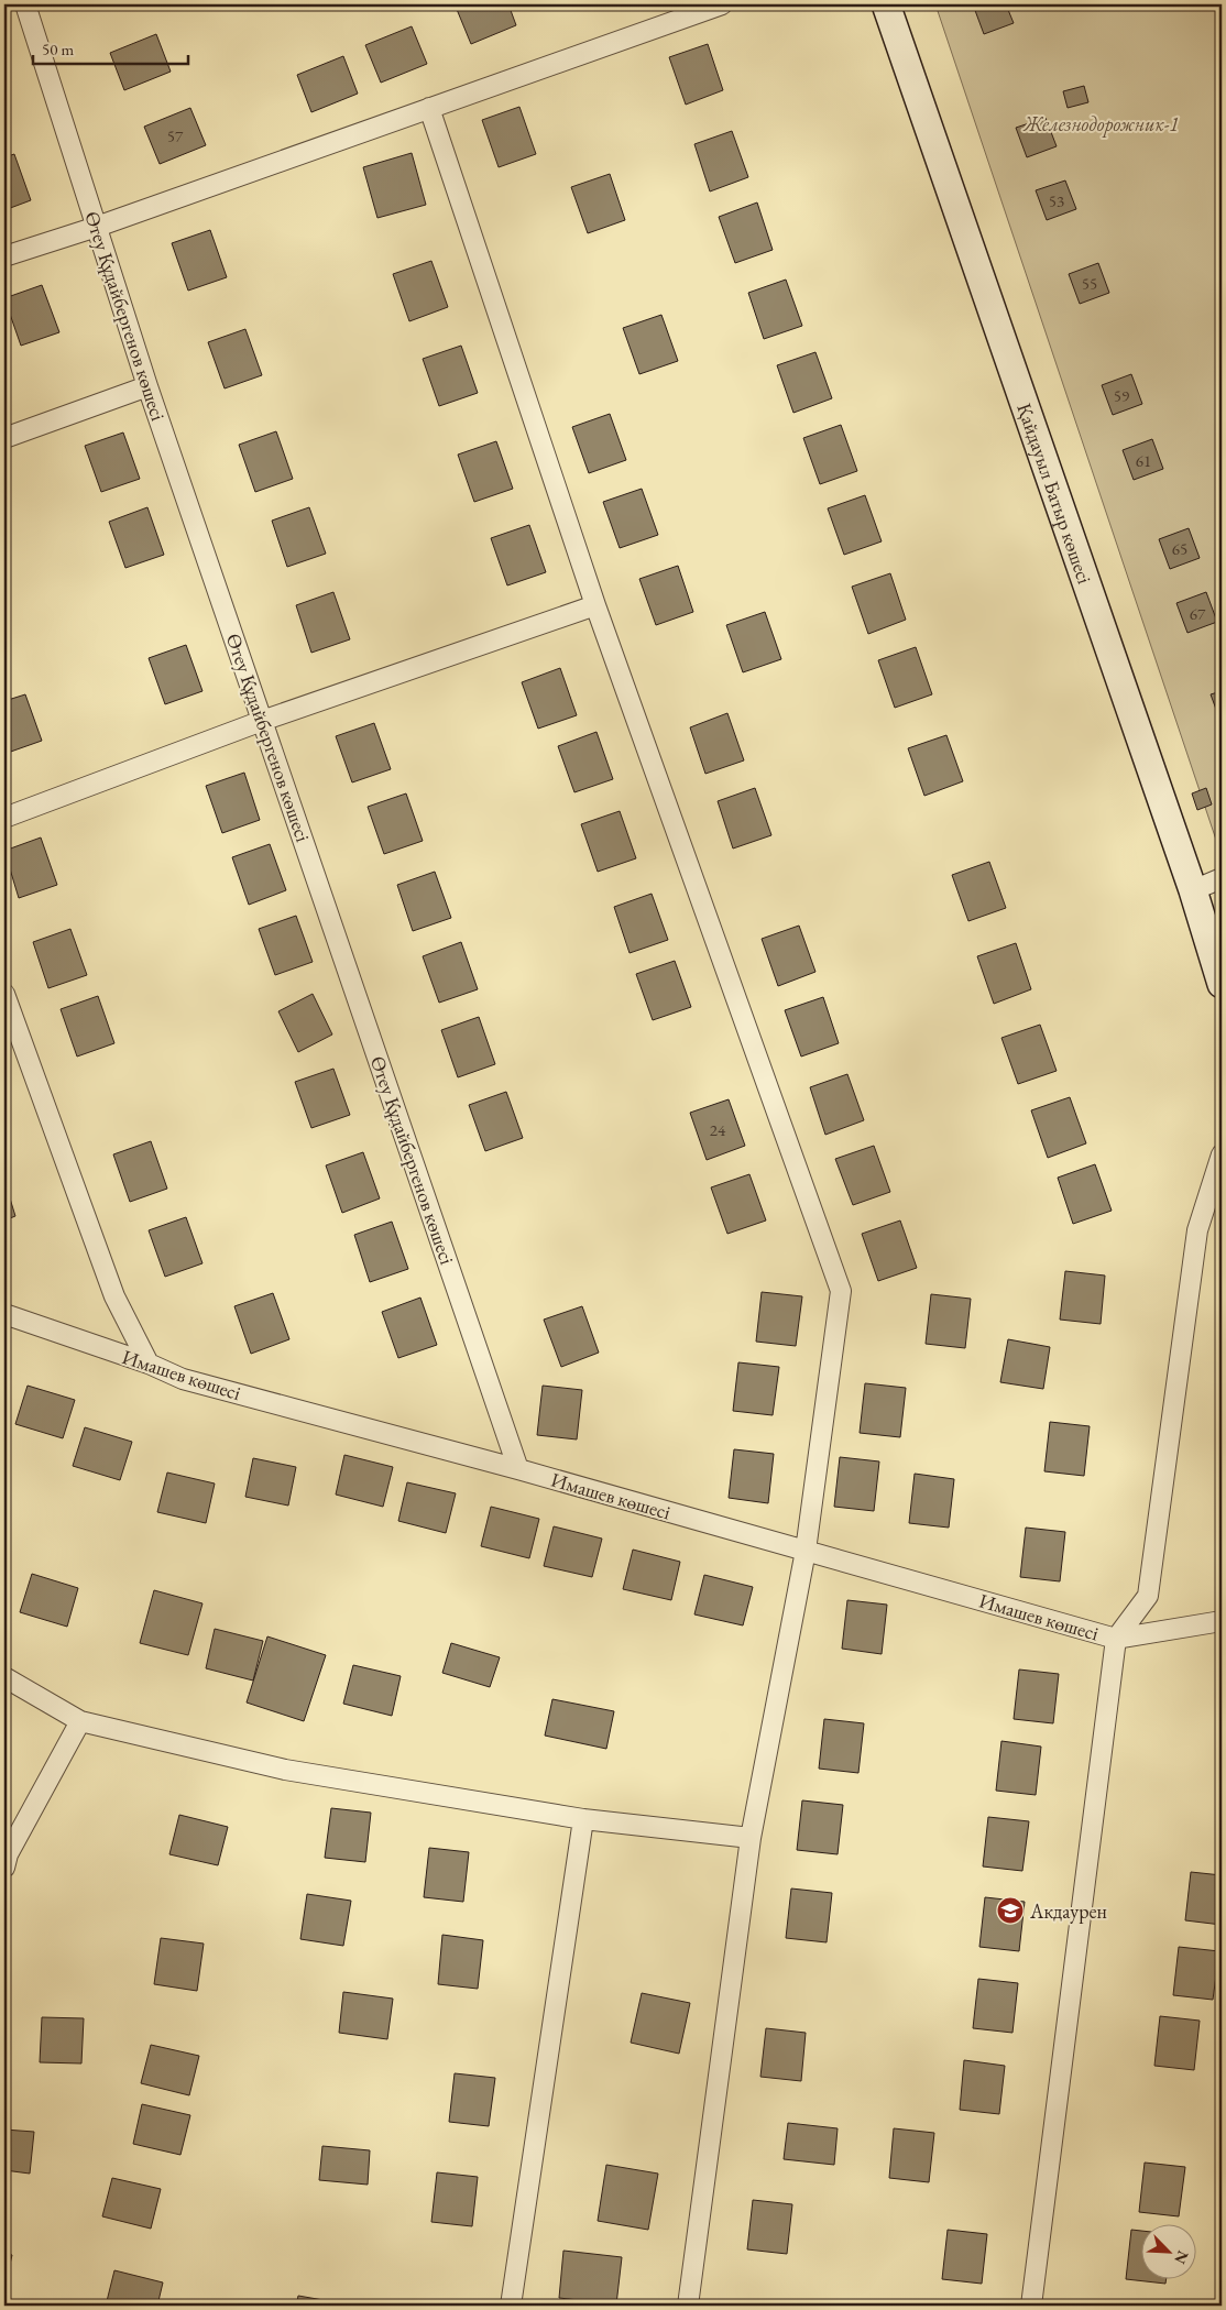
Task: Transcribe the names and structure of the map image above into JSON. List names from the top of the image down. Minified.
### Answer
{"streets":{"street":["Өтеу Құдайбергенов көшесі","Қайдауыл Батыр көшесі","Имашев көшесі"]},"crossings":[["Өтеу Құдайбергенов көшесі","Имашев көшесі"]],"parks":["Железнодорожник-1"],"places":{"school or university":["Акдаурен"]},"house_numbers":["57","53","55","59","61","65","67","24"],"scale_bar":"50 m","north":"bottom right"}
